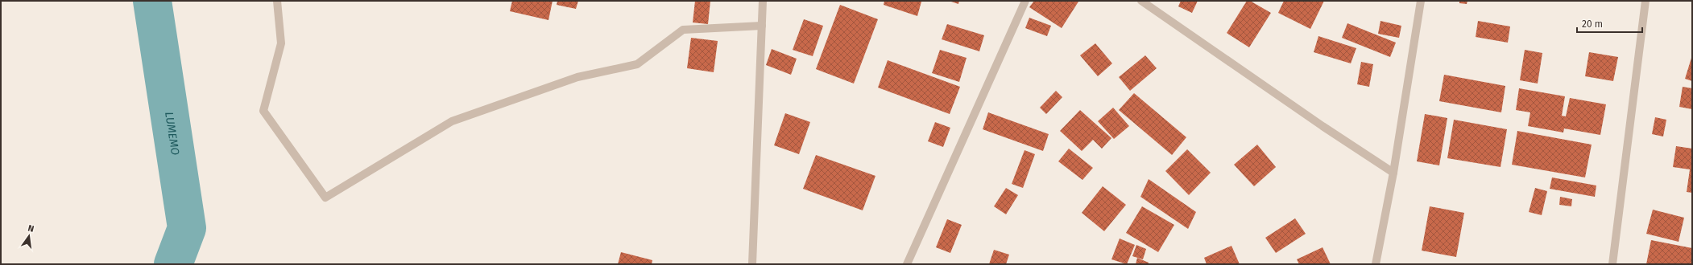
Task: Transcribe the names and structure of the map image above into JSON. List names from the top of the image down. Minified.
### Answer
{"water":["LUMEMO"],"scale_bar":"20 m","north":"top"}
